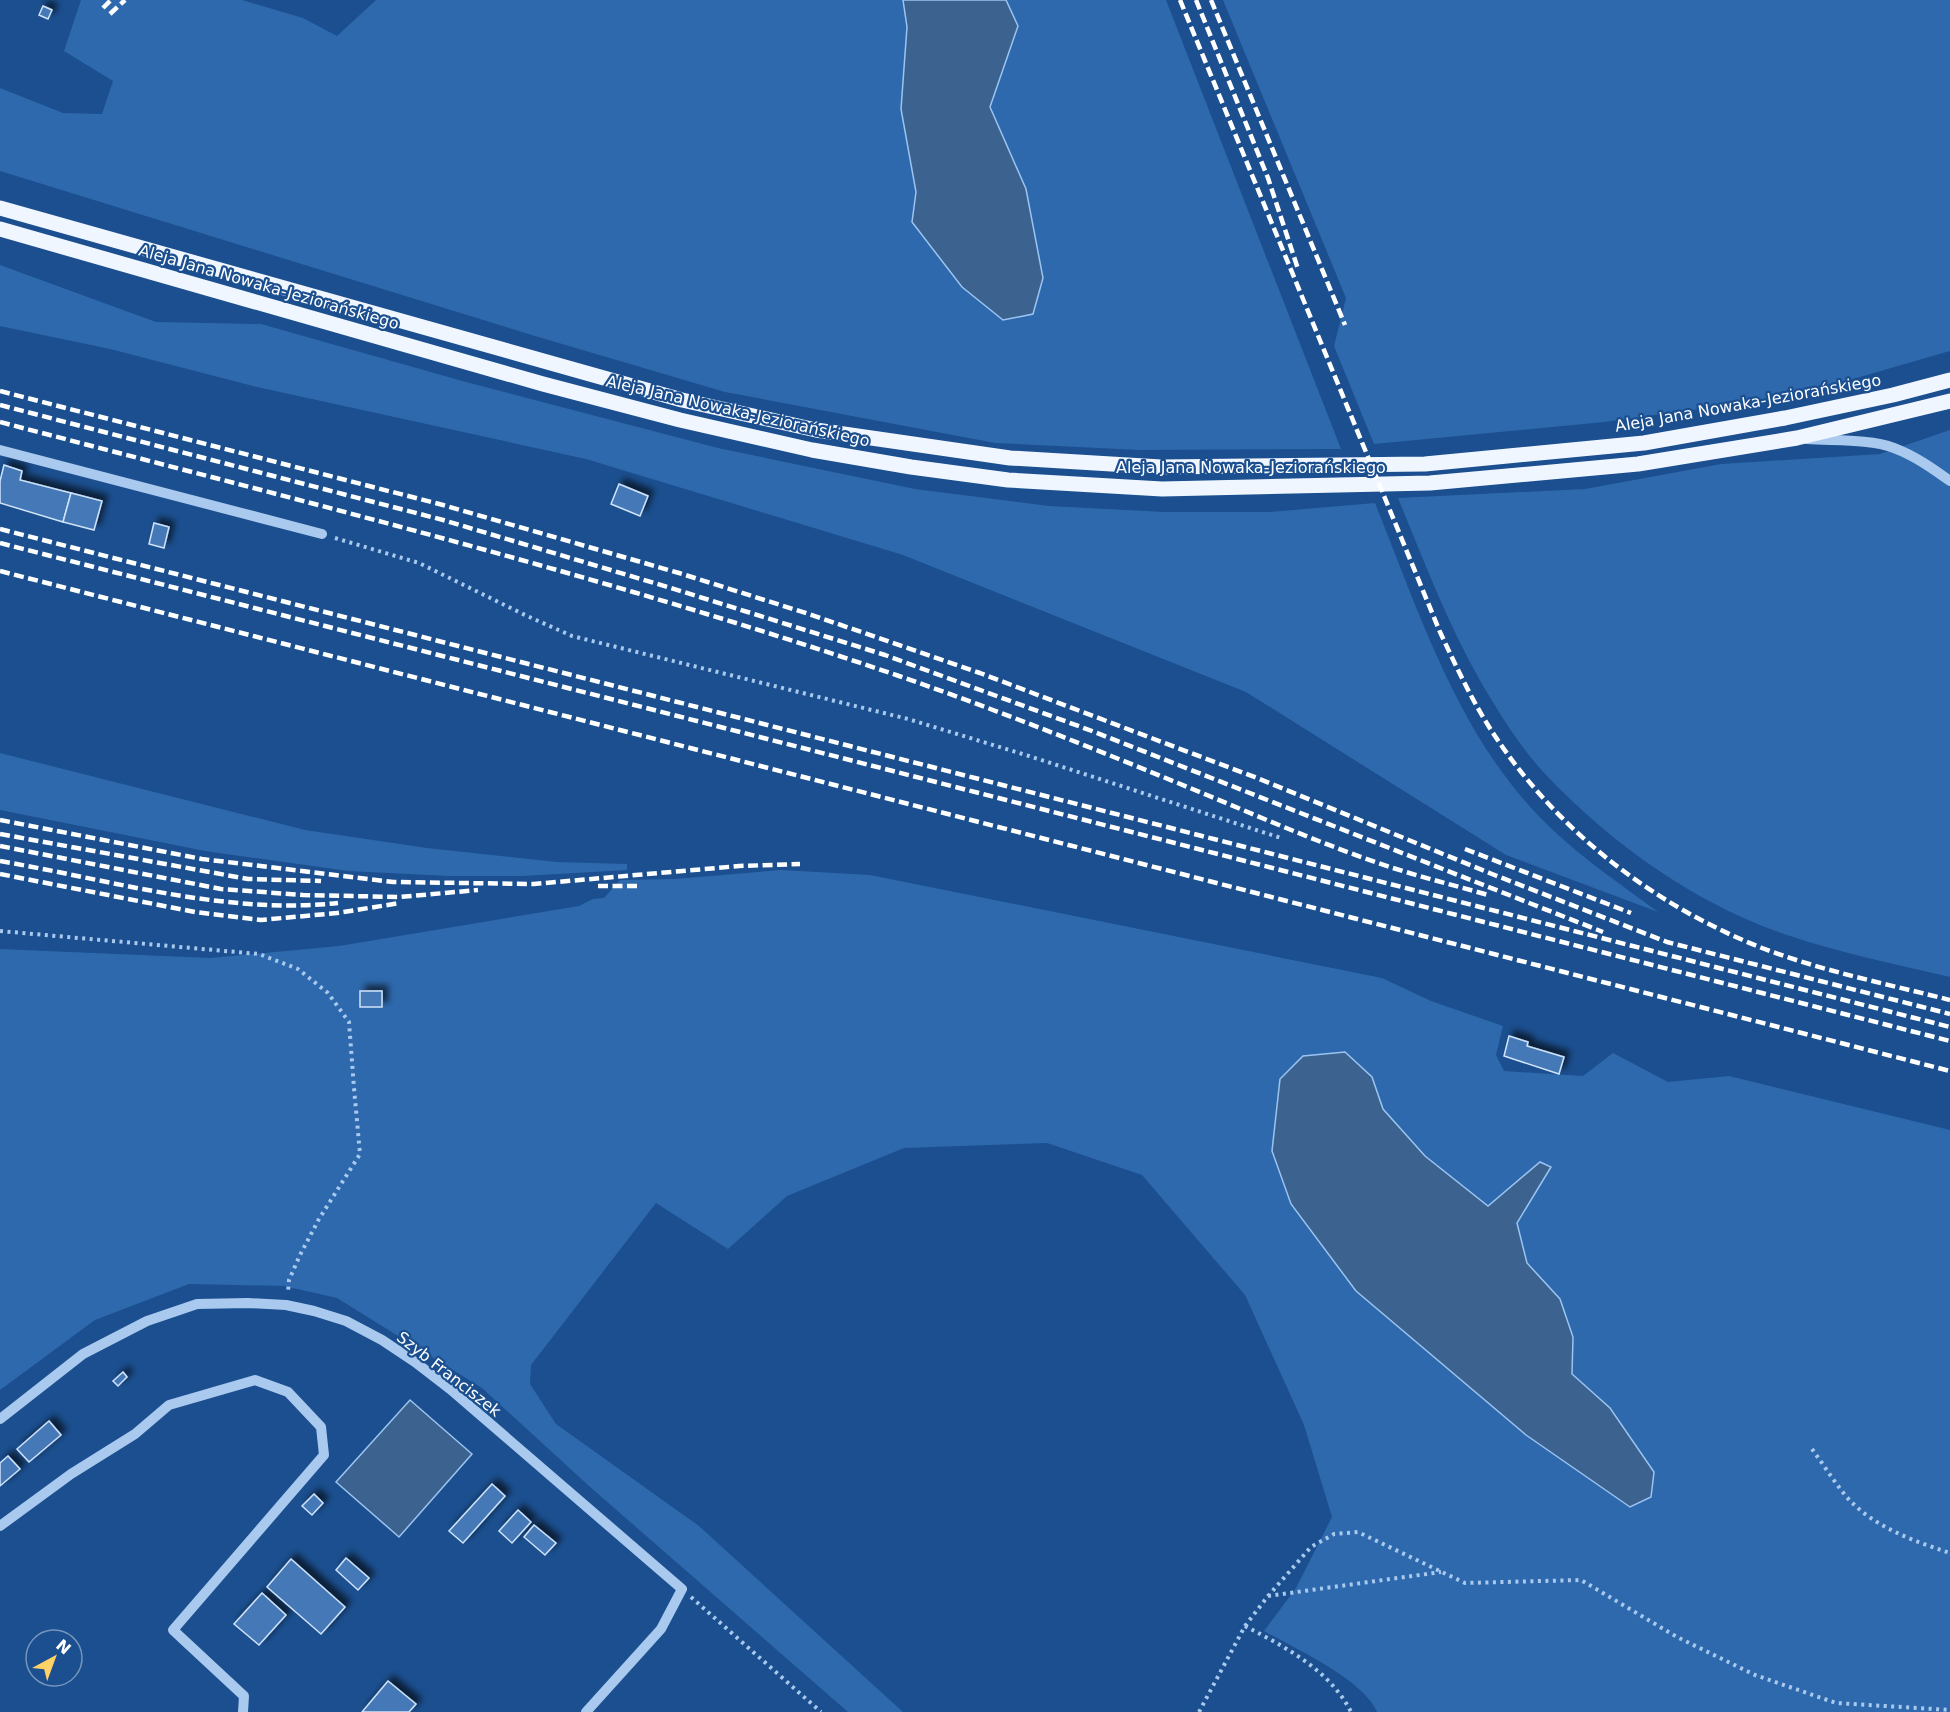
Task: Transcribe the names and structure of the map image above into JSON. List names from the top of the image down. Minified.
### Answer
{"streets":{"main road":["Aleja Jana Nowaka-Jeziorańskiego"],"street":["Szyb Franciszek"]},"north":"top right"}
